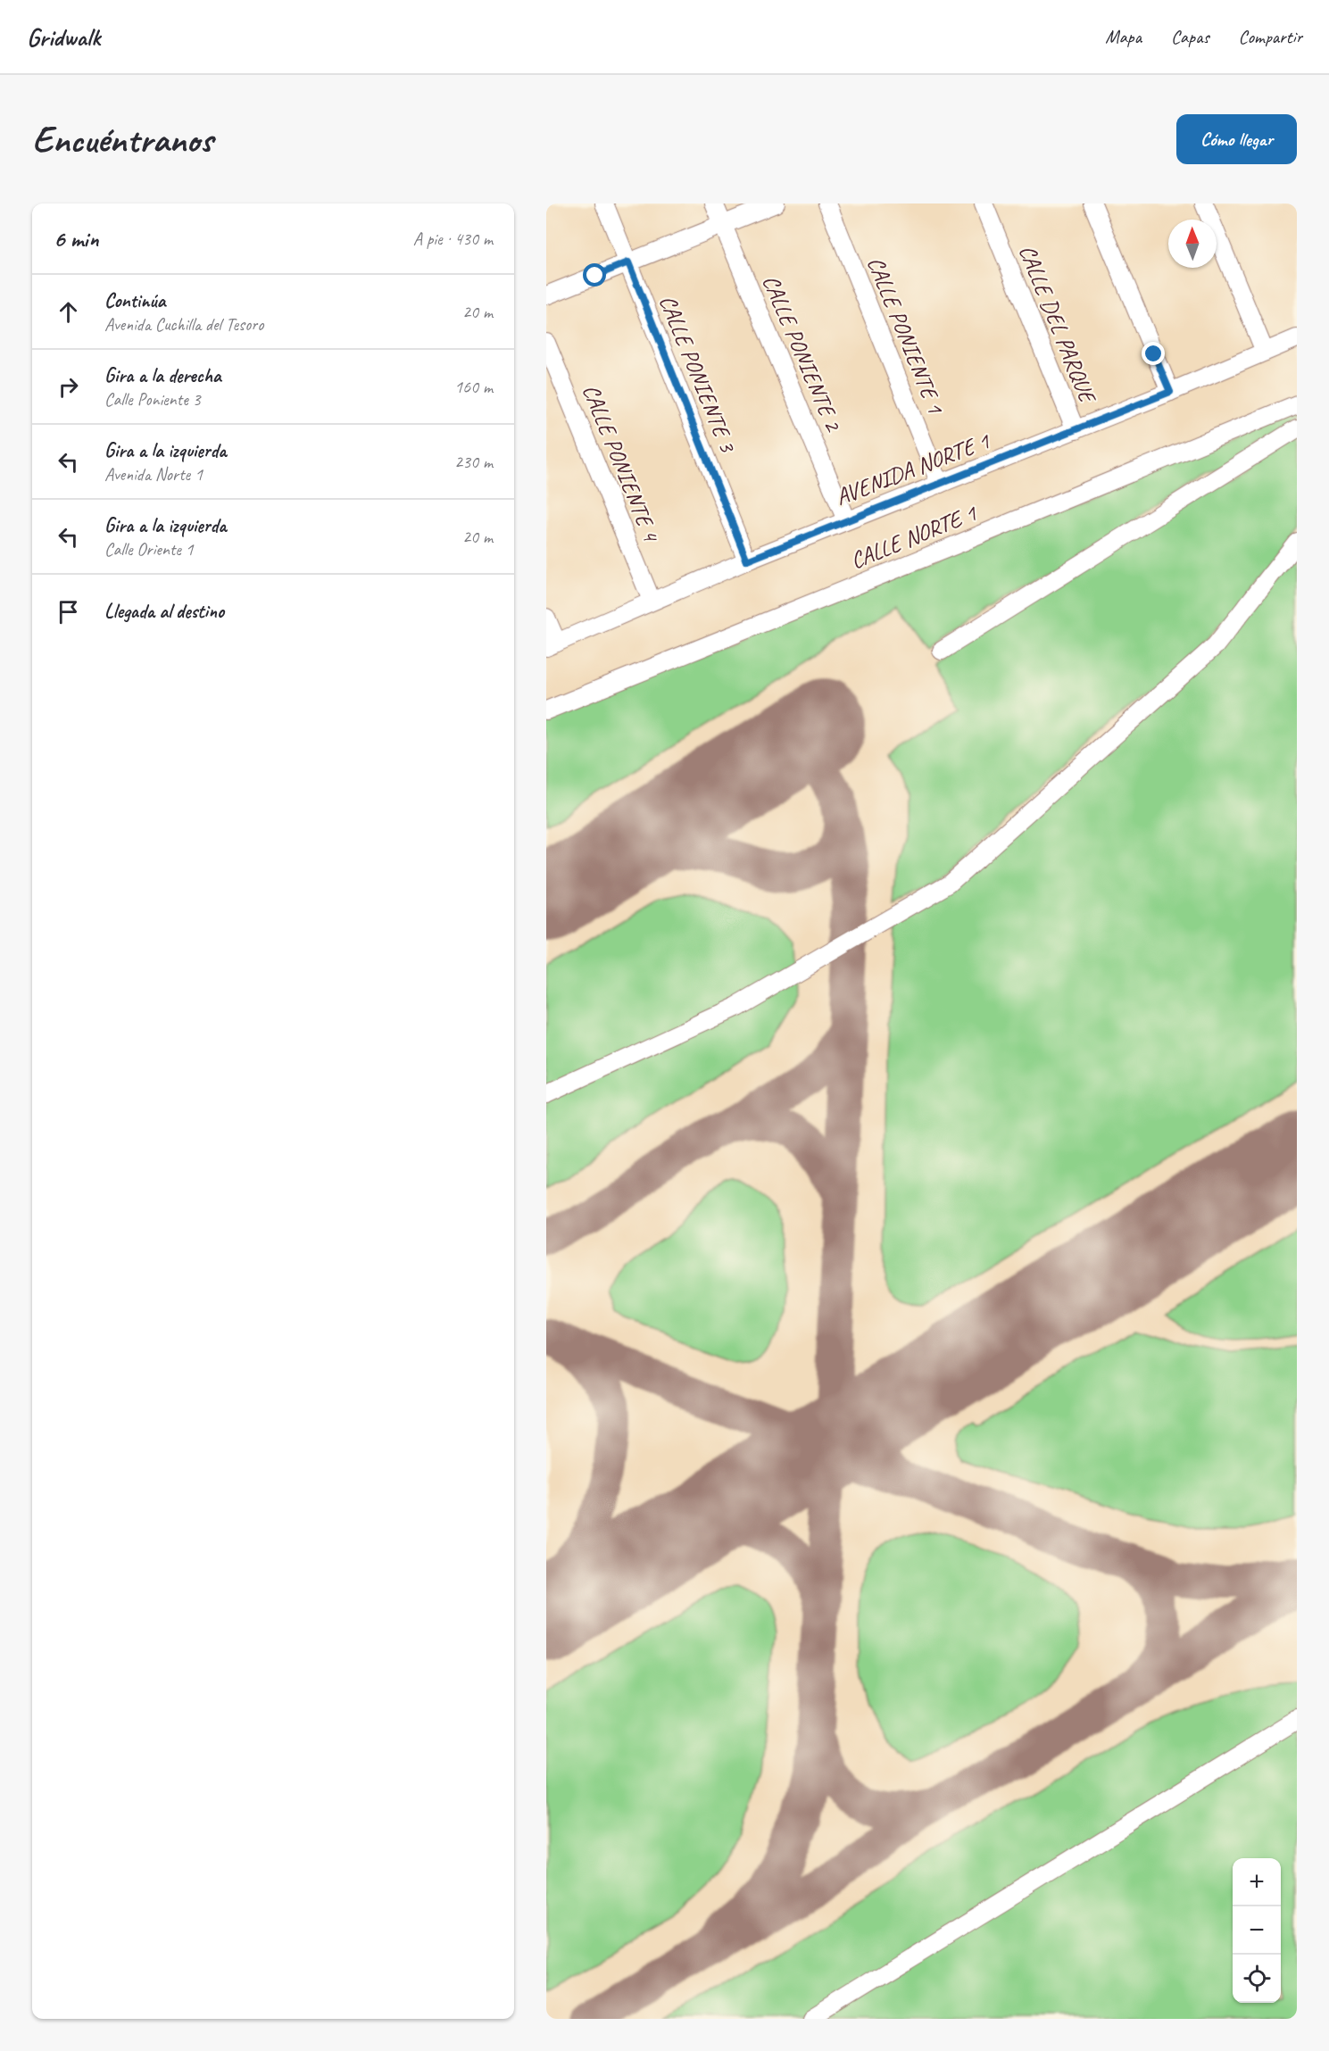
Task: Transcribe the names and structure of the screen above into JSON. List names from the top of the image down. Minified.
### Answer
{"streets":{"street":["CALLE DEL PARQUE","CALLE PONIENTE 1","CALLE PONIENTE 2","CALLE PONIENTE 3","CALLE PONIENTE 4","AVENIDA NORTE 1","CALLE NORTE 1"]},"crossings":[["CALLE DEL PARQUE","AVENIDA NORTE 1"],["CALLE PONIENTE 1","AVENIDA NORTE 1"],["CALLE PONIENTE 2","AVENIDA NORTE 1"],["CALLE PONIENTE 3","AVENIDA NORTE 1"],["CALLE PONIENTE 4","AVENIDA NORTE 1"]],"north":"top","page":{"header":"Gridwalk","nav":["Mapa","Capas","Compartir"],"buttons":"Cómo llegar","title":"Encuéntranos","heading":["6 min","A pie · 430 m"],"list":[["Continúa","Avenida Cuchilla del Tesoro","20 m"],["Gira a la derecha","Calle Poniente 3","160 m"],["Gira a la izquierda","Avenida Norte 1","230 m"],["Gira a la izquierda","Calle Oriente 1","20 m"],"Llegada al destino"],"map_buttons":["+","−"]}}
